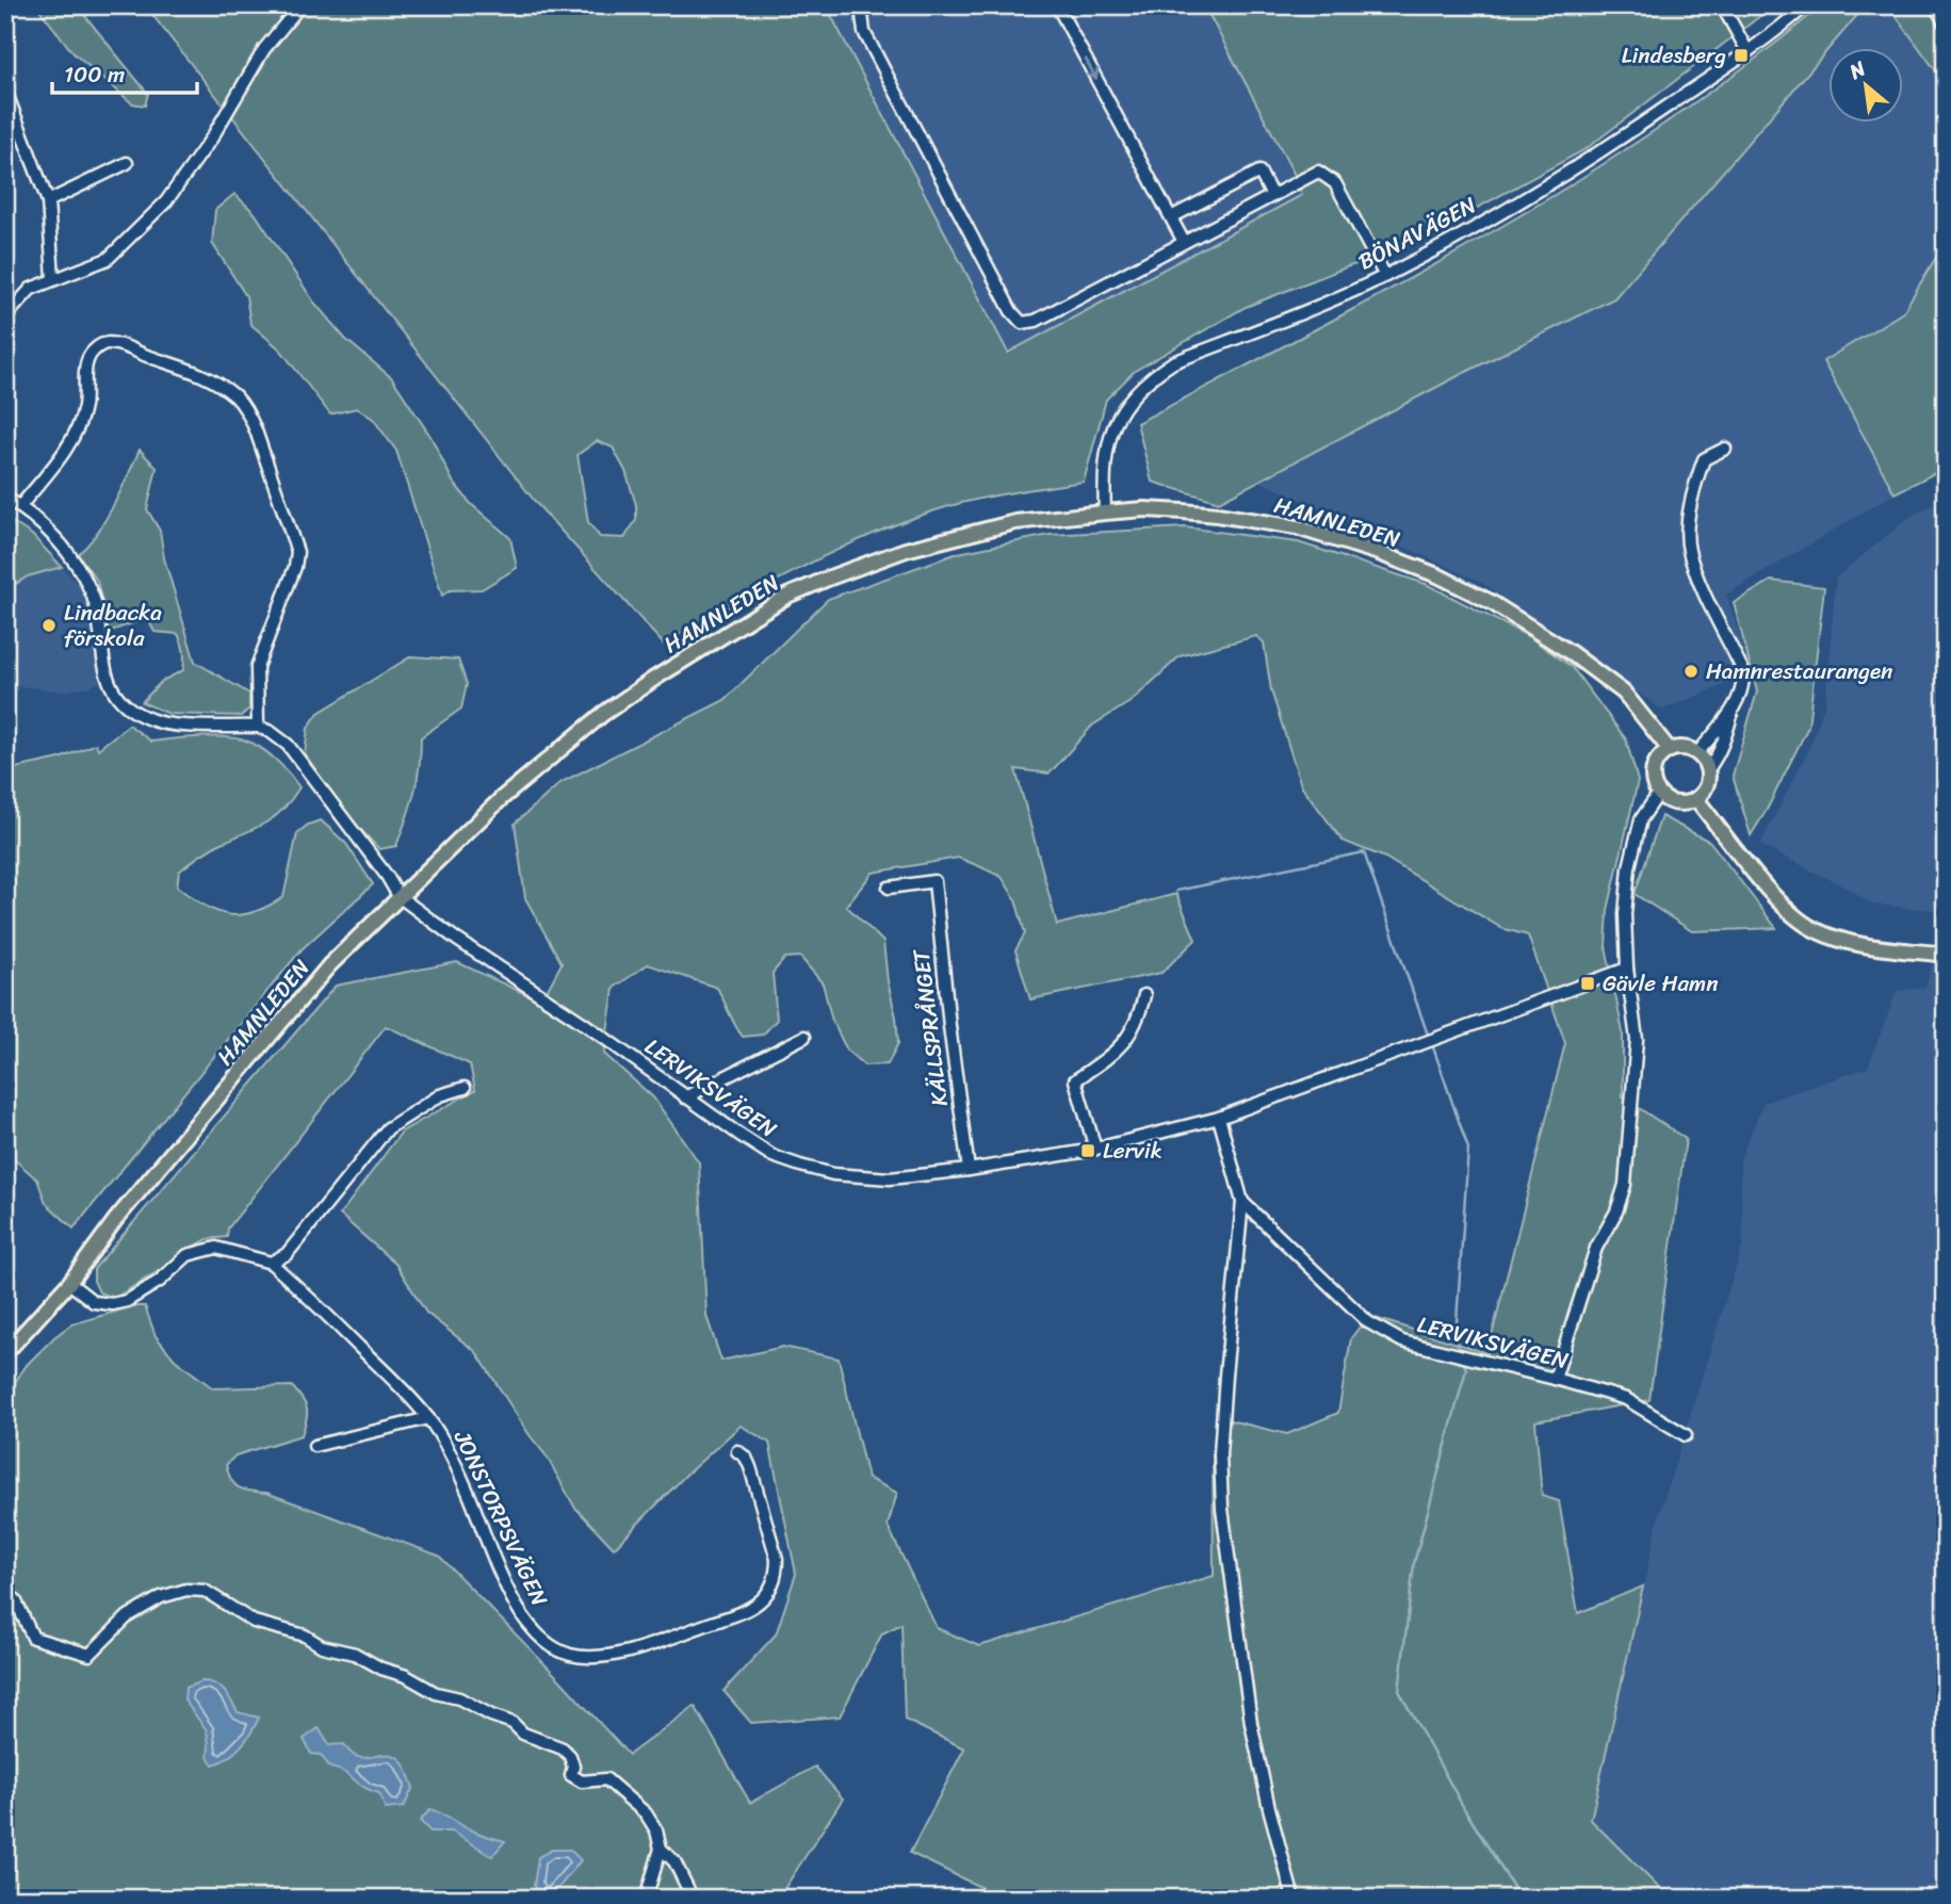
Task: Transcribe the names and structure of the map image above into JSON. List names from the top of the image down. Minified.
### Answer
{"streets":{"main road":["HAMNLEDEN"],"street":["BÖNAVÄGEN","KÄLLSPRÅNGET","LERVIKSVÄGEN","JONSTORPSVÄGEN"]},"crossings":[["BÖNAVÄGEN","HAMNLEDEN"],["HAMNLEDEN","LERVIKSVÄGEN"],["HAMNLEDEN","JONSTORPSVÄGEN"],["KÄLLSPRÅNGET","LERVIKSVÄGEN"]],"places":{"transit":["Lindesberg","Gävle Hamn","Lervik"],"other":["Lindbacka förskola","Hamnrestaurangen"]},"scale_bar":"100 m","north":"top left"}
